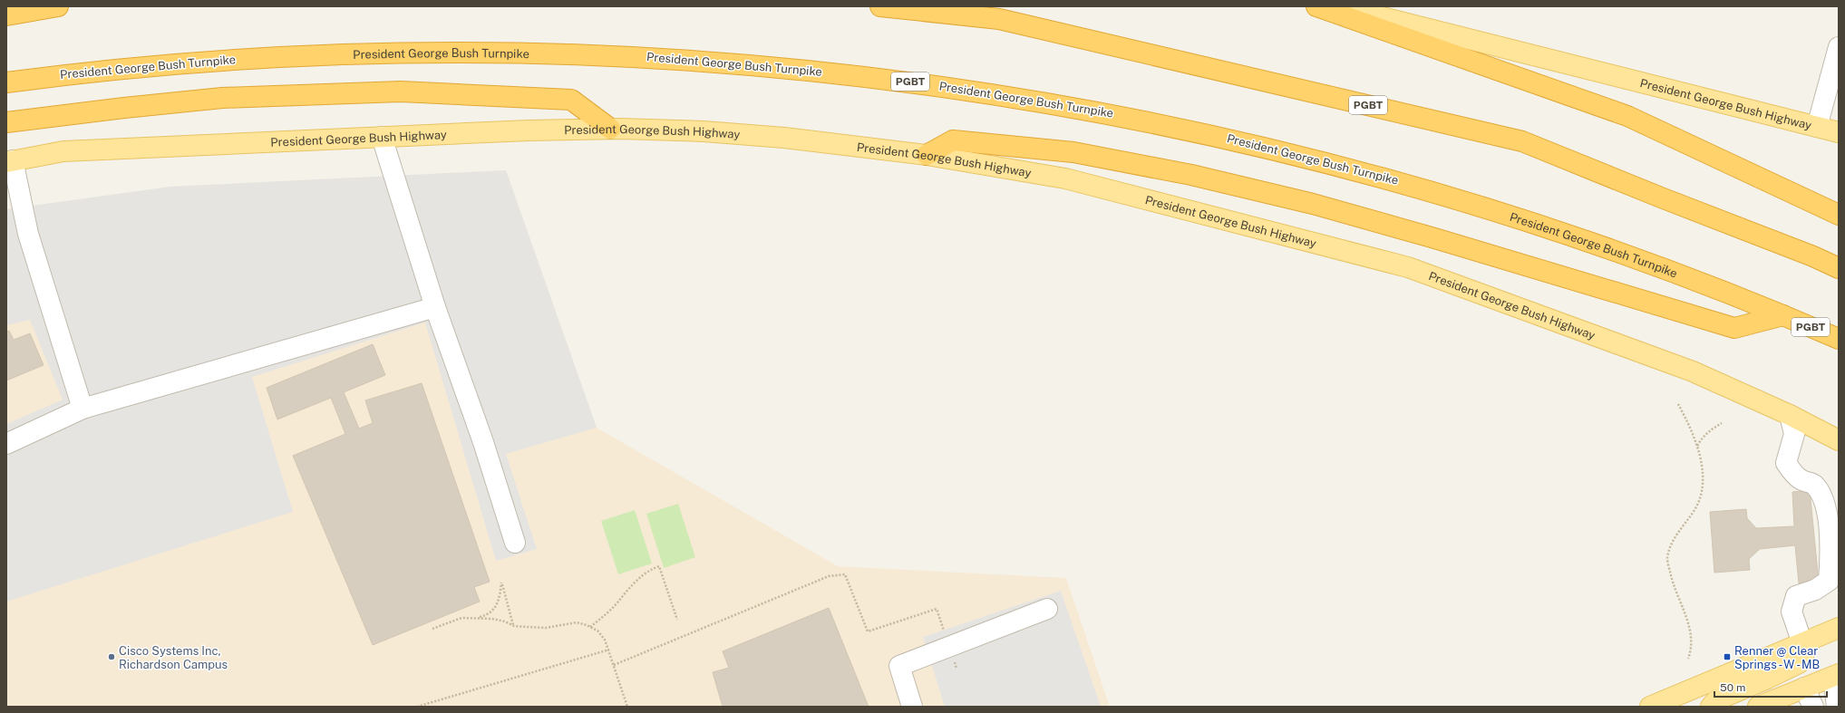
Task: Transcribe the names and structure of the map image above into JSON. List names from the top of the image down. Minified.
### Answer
{"streets":{"highway":["President George Bush Turnpike","PGBT"],"main road":["President George Bush Highway"]},"places":{"other":["Cisco Systems Inc, Richardson Campus"],"transit":["Renner @ Clear Springs - W - MB"]},"scale_bar":"50 m"}
